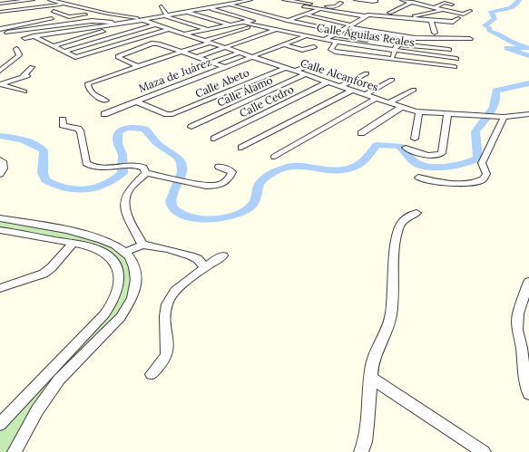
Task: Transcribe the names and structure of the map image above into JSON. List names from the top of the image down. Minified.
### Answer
{"streets":{"street":["Calle Águilas Reales","Maza de Juárez","Calle Alcanfores","Calle Abeto","Calle Álamo","Calle Cedro"]},"crossings":[["Calle Águilas Reales","Maza de Juárez"],["Maza de Juárez","Calle Alcanfores"],["Maza de Juárez","Calle Abeto"],["Calle Alcanfores","Calle Abeto"],["Calle Alcanfores","Calle Álamo"],["Calle Alcanfores","Calle Cedro"]]}
